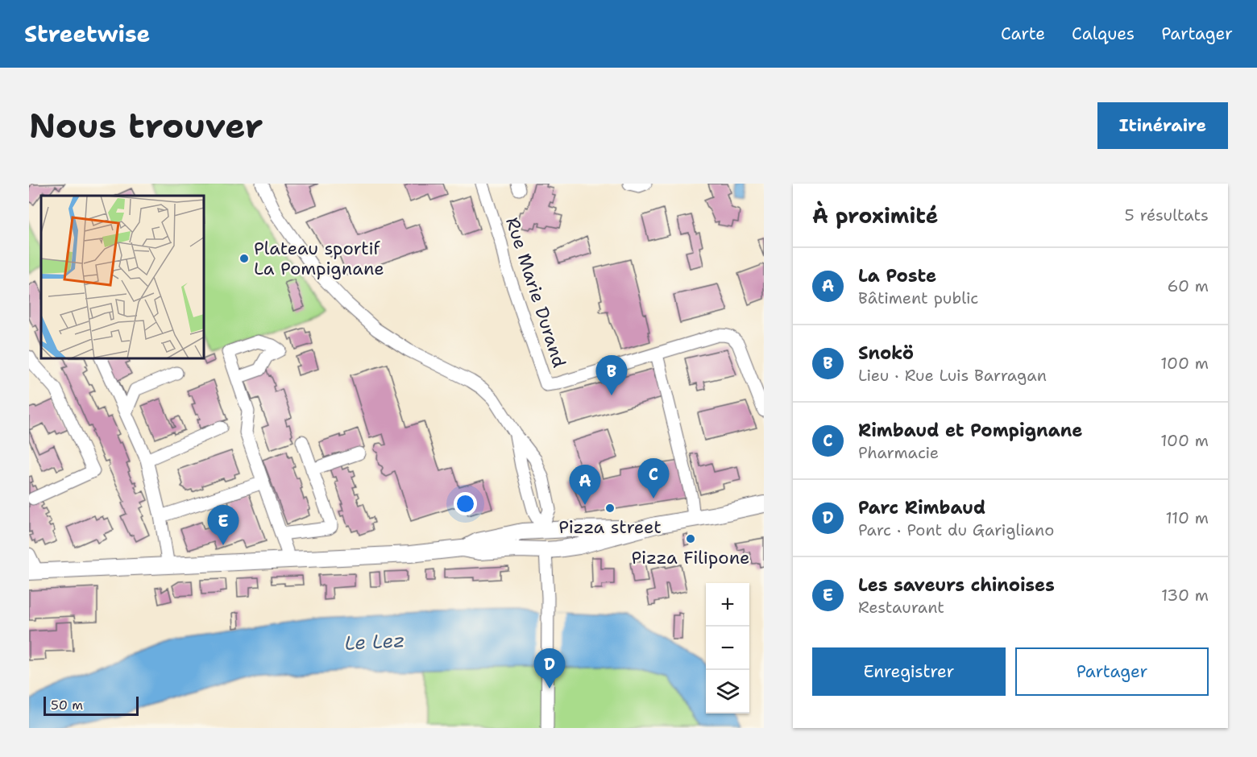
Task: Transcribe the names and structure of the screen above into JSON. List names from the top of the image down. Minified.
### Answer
{"streets":{"street":["Rue Marie Durand"]},"water":["Le Lez"],"places":["Plateau sportif La Pompignane","Pizza street","Pizza Filipone"],"scale_bar":"50 m","page":{"header":"Streetwise","nav":["Carte","Calques","Partager"],"buttons":["Itinéraire",["Enregistrer","Partager"]],"title":"Nous trouver","heading":["À proximité","5 résultats"],"list":[{"mark":"A","name":"La Poste","note":"Bâtiment public","value":"60 m"},{"mark":"B","name":"Snokö","note":"Lieu · Rue Luis Barragan","value":"100 m"},{"mark":"C","name":"Rimbaud et Pompignane","note":"Pharmacie","value":"100 m"},{"mark":"D","name":"Parc Rimbaud","note":"Parc · Pont du Garigliano","value":"110 m"},{"mark":"E","name":"Les saveurs chinoises","note":"Restaurant","value":"130 m"}],"pins":["B","C","A","E","D"],"map_buttons":["+","−"],"scale":"50 m"}}
